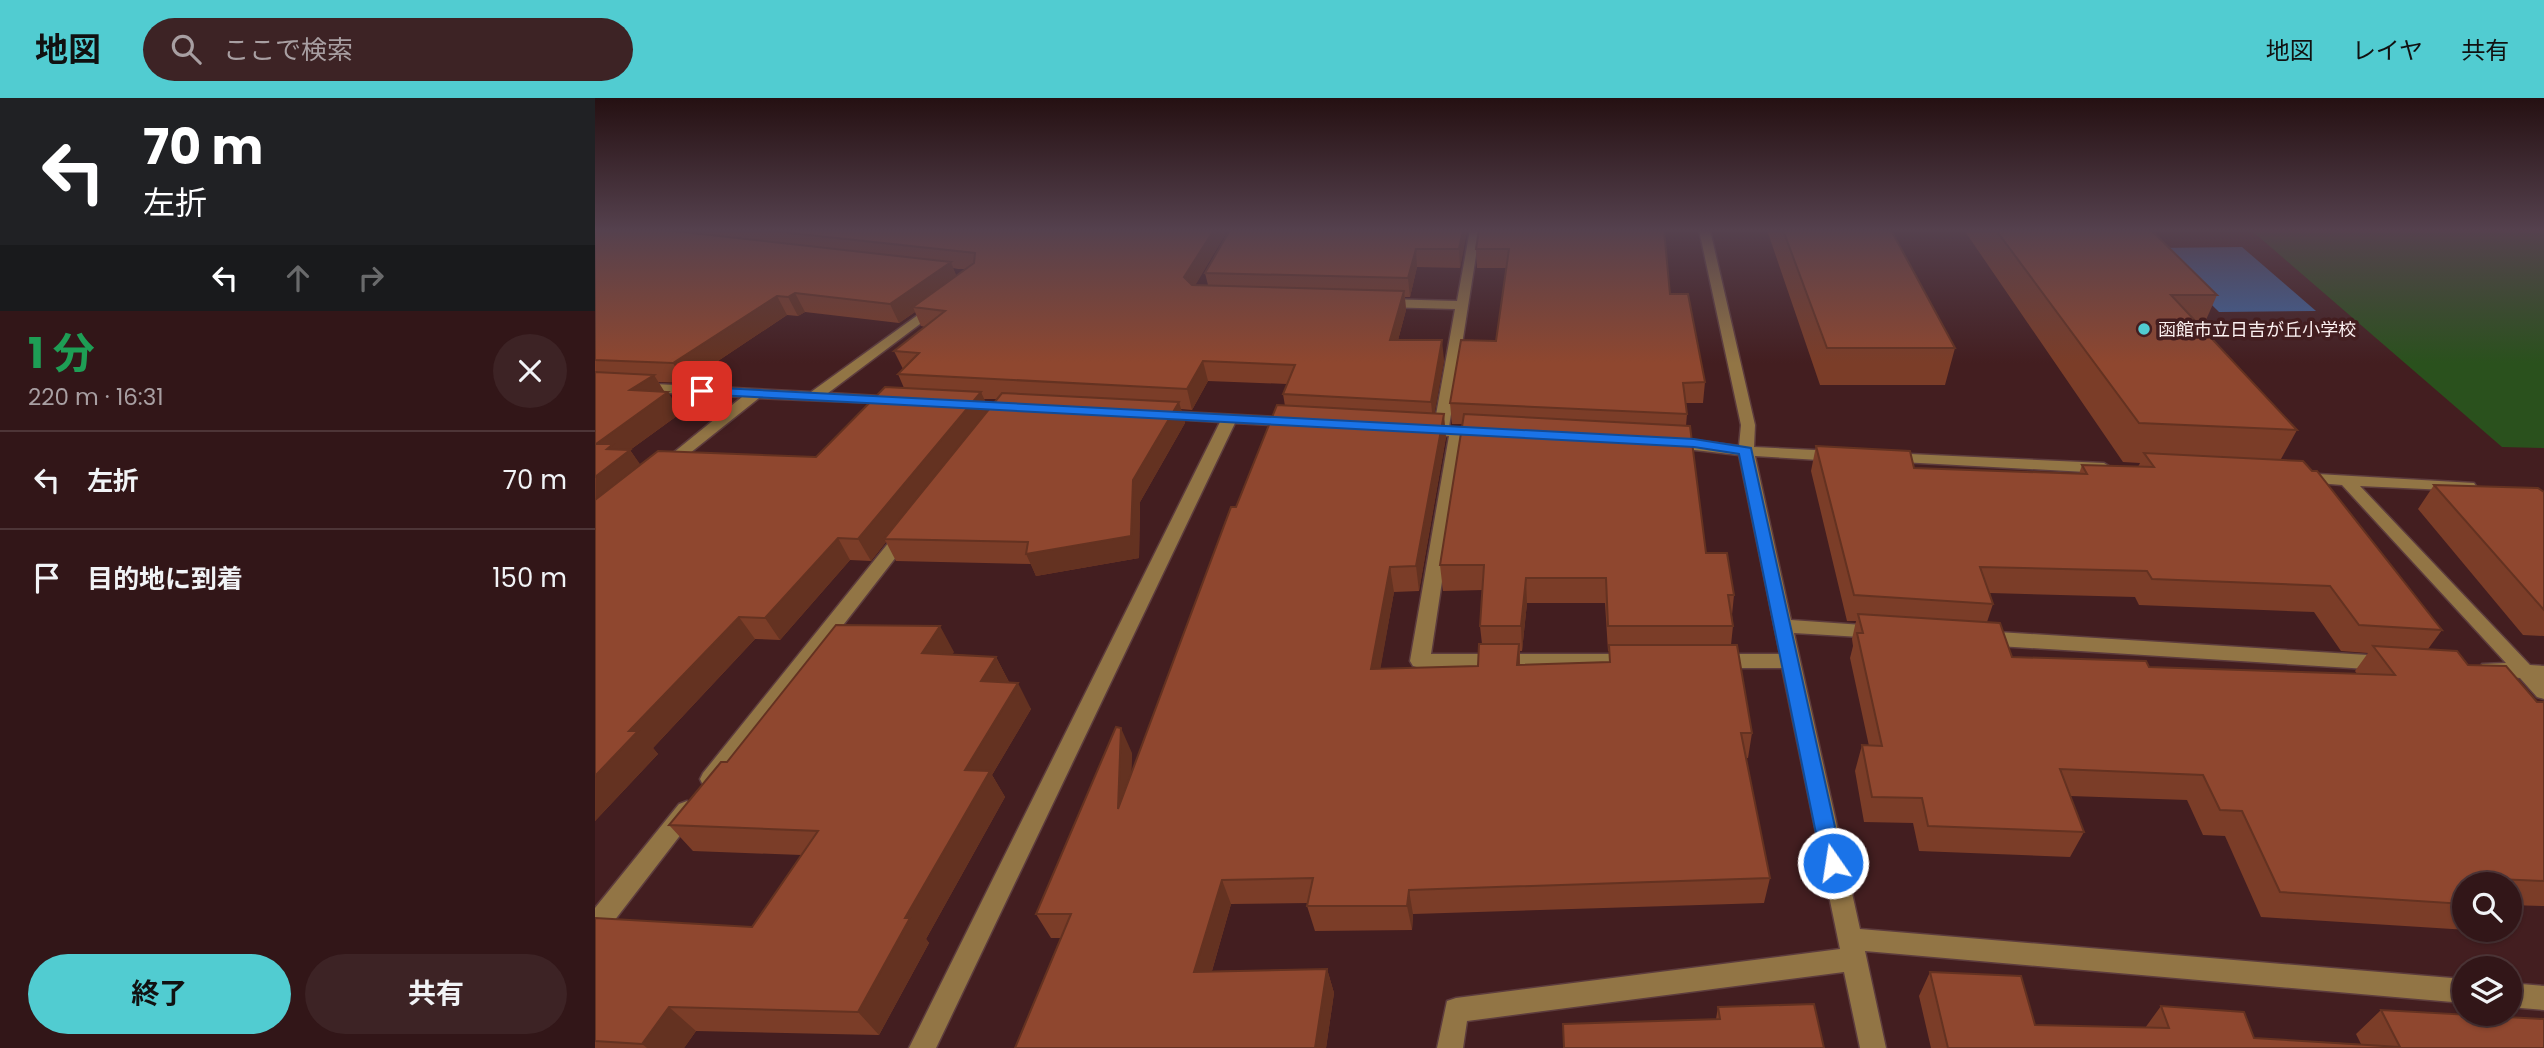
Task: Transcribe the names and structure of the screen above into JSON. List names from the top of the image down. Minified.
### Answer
{"places":["函館市立日吉が丘小学校"],"page":{"header":"地図","search":"ここで検索","nav":["地図","レイヤ","共有"],"turn":["70 m","左折"],"heading":["1 分","220 m · 16:31"],"list":[{"name":"左折","value":"70 m"},{"name":"目的地に到着","value":"150 m"}],"buttons":["終了","共有"]}}
